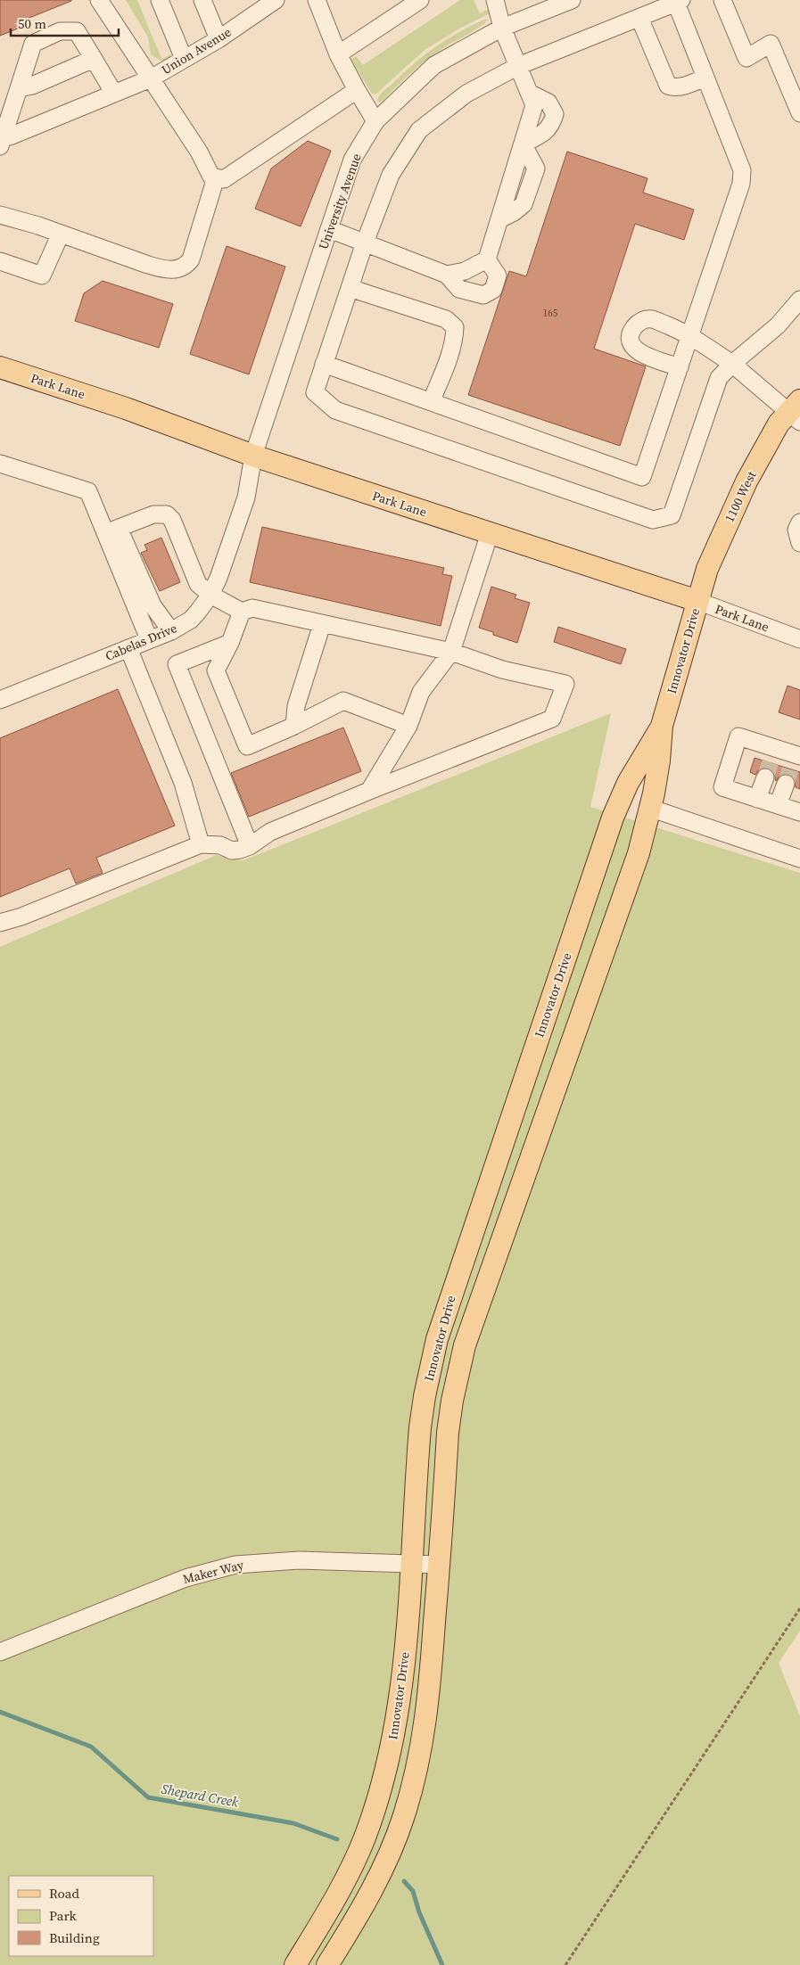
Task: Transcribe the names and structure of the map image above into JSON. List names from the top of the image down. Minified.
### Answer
{"streets":{"main road":["Park Lane","1100 West","Innovator Drive"],"street":["Union Avenue","University Avenue","Cabelas Drive","Maker Way"]},"crossings":[["University Avenue","Park Lane"],["University Avenue","Cabelas Drive"],["Park Lane","1100 West"],["Park Lane","Cabelas Drive"],["Park Lane","Innovator Drive"],["1100 West","Innovator Drive"],["Innovator Drive","Maker Way"]],"water":["Shepard Creek"],"house_numbers":["165"],"legend":["Road","Park","Building"],"scale_bar":"50 m"}
